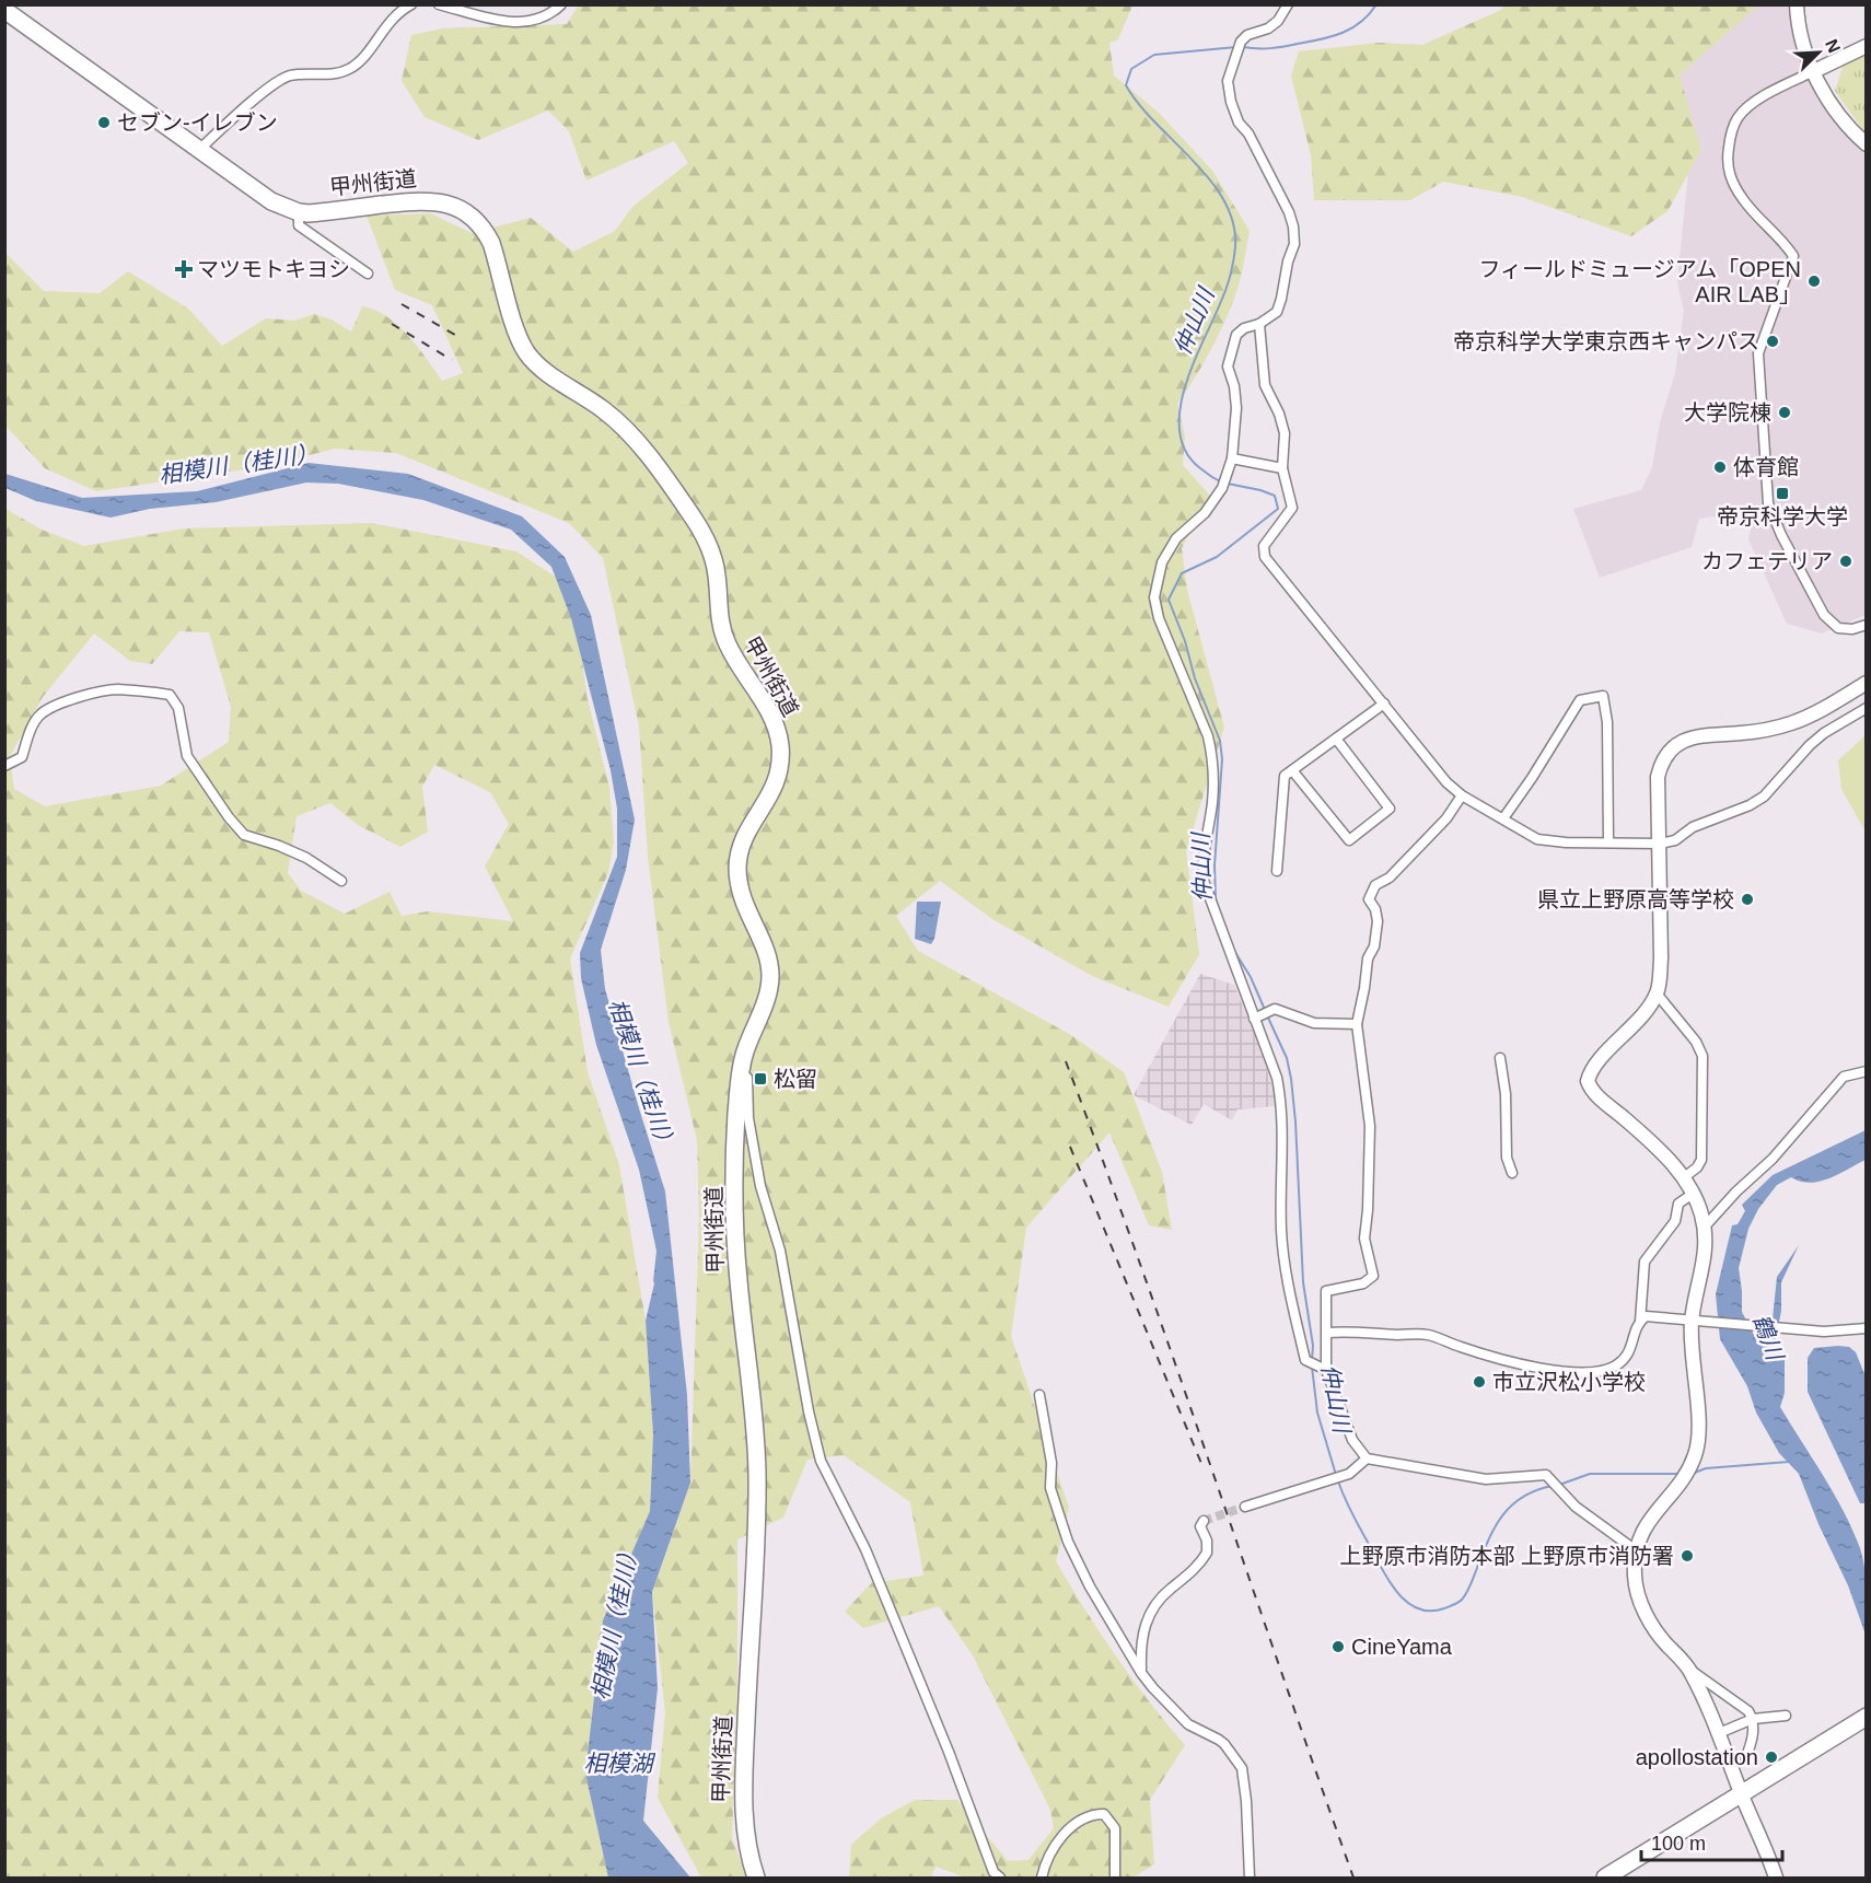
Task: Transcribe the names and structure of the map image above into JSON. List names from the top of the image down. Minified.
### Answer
{"streets":{"highway":["甲州街道"]},"water":["仲山川","相模川（桂川）","鶴川","相模湖"],"places":{"other":["セブン-イレブン","フィールドミュージアム「OPEN AIR LAB」","帝京科学大学東京西キャンパス","大学院棟","体育館","カフェテリア","県立上野原高等学校","市立沢松小学校","上野原市消防本部 上野原市消防署","CineYama","apollostation"],"health":["マツモトキヨシ"],"transit":["帝京科学大学","松留"]},"scale_bar":"100 m","north":"top right"}
